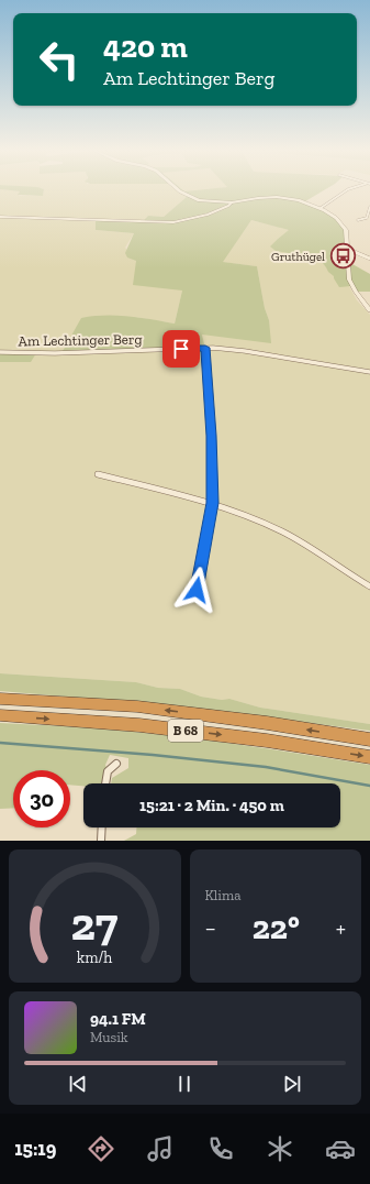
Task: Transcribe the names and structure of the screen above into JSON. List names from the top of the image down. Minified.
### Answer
{"streets":{"highway":["B 68"],"street":["Am Lechtinger Berg"]},"places":{"bus stop":["Gruthügel"]},"page":{"turn":["420 m","Am Lechtinger Berg"],"limit":"30","trip":"15:21 · 2 Min. · 450 m","tile":"Klima","heat":["−","22°","+"],"song":["94.1 FM","Musik"],"tabs":"15:19","gauge":["27","km/h"]}}
